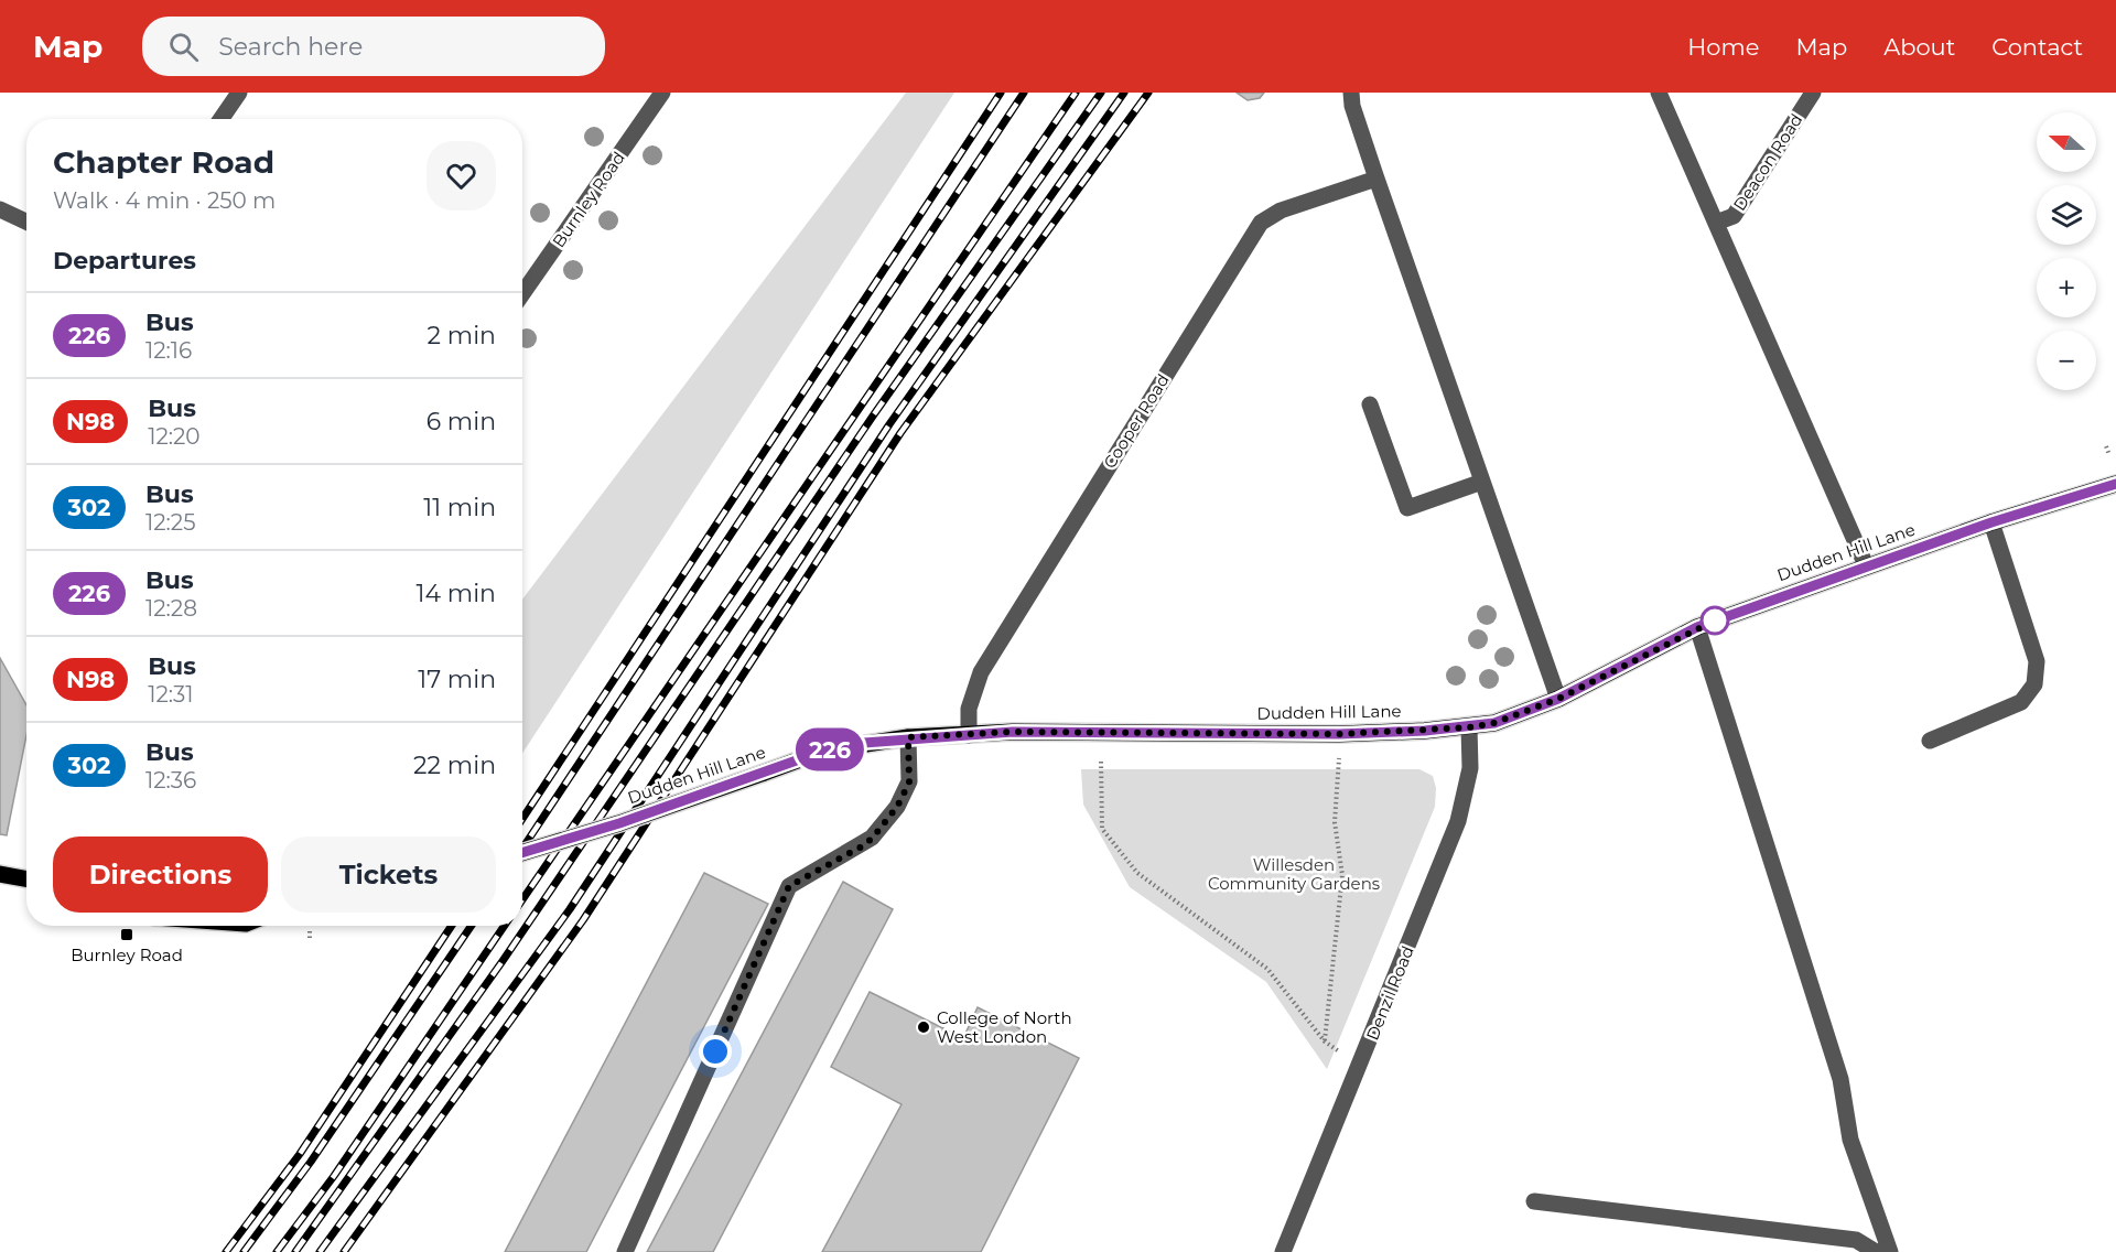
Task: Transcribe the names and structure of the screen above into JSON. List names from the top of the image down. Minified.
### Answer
{"streets":{"main road":["Dudden Hill Lane"],"street":["Deacon Road","Burnley Road","Cooper Road","Denzil Road"]},"crossings":[["Cooper Road","Dudden Hill Lane"],["Dudden Hill Lane","Denzil Road"]],"parks":["Willesden Community Gardens"],"places":{"transit":["Burnley Road"],"other":["College of North West London"]},"lines":["bus line 226"],"north":"left","page":{"header":"Map","search":"Search here","nav":["Home","Map","About","Contact"],"on_map":"226","map_buttons":["+","−"],"heading":[["Chapter Road","Walk · 4 min · 250 m"],"Departures"],"list":[{"mark":"226","name":"Bus","note":"12:16","value":"2 min"},{"mark":"N98","name":"Bus","note":"12:20","value":"6 min"},{"mark":"302","name":"Bus","note":"12:25","value":"11 min"},{"mark":"226","name":"Bus","note":"12:28","value":"14 min"},{"mark":"N98","name":"Bus","note":"12:31","value":"17 min"},{"mark":"302","name":"Bus","note":"12:36","value":"22 min"}],"buttons":["Directions","Tickets"]}}
